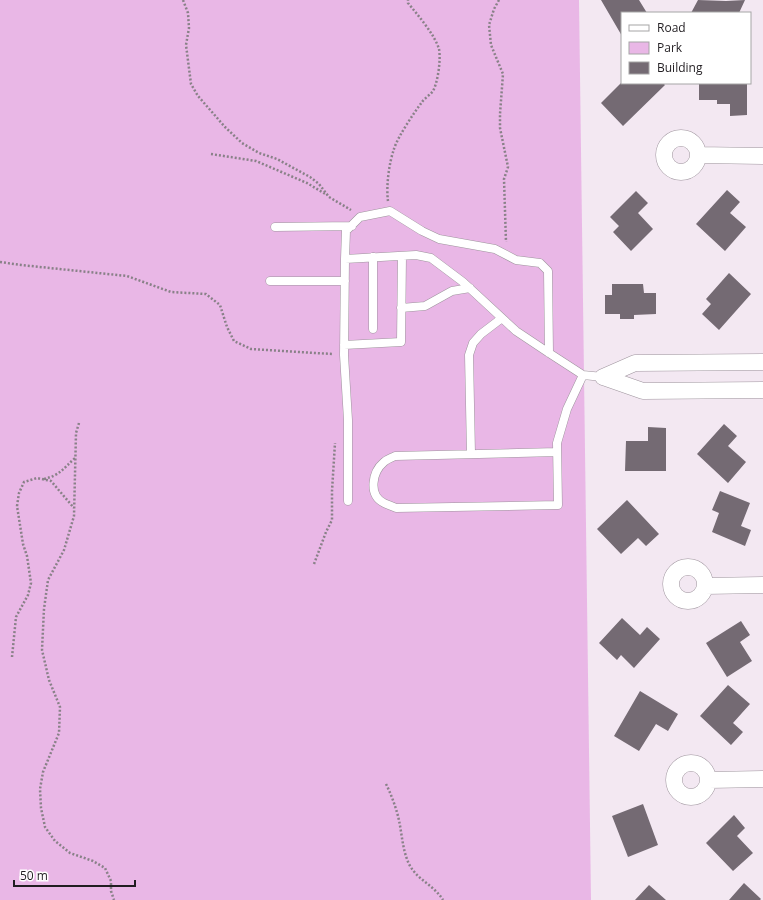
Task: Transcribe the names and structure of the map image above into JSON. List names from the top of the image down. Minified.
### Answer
{"legend":["Road","Park","Building"],"scale_bar":"50 m"}
